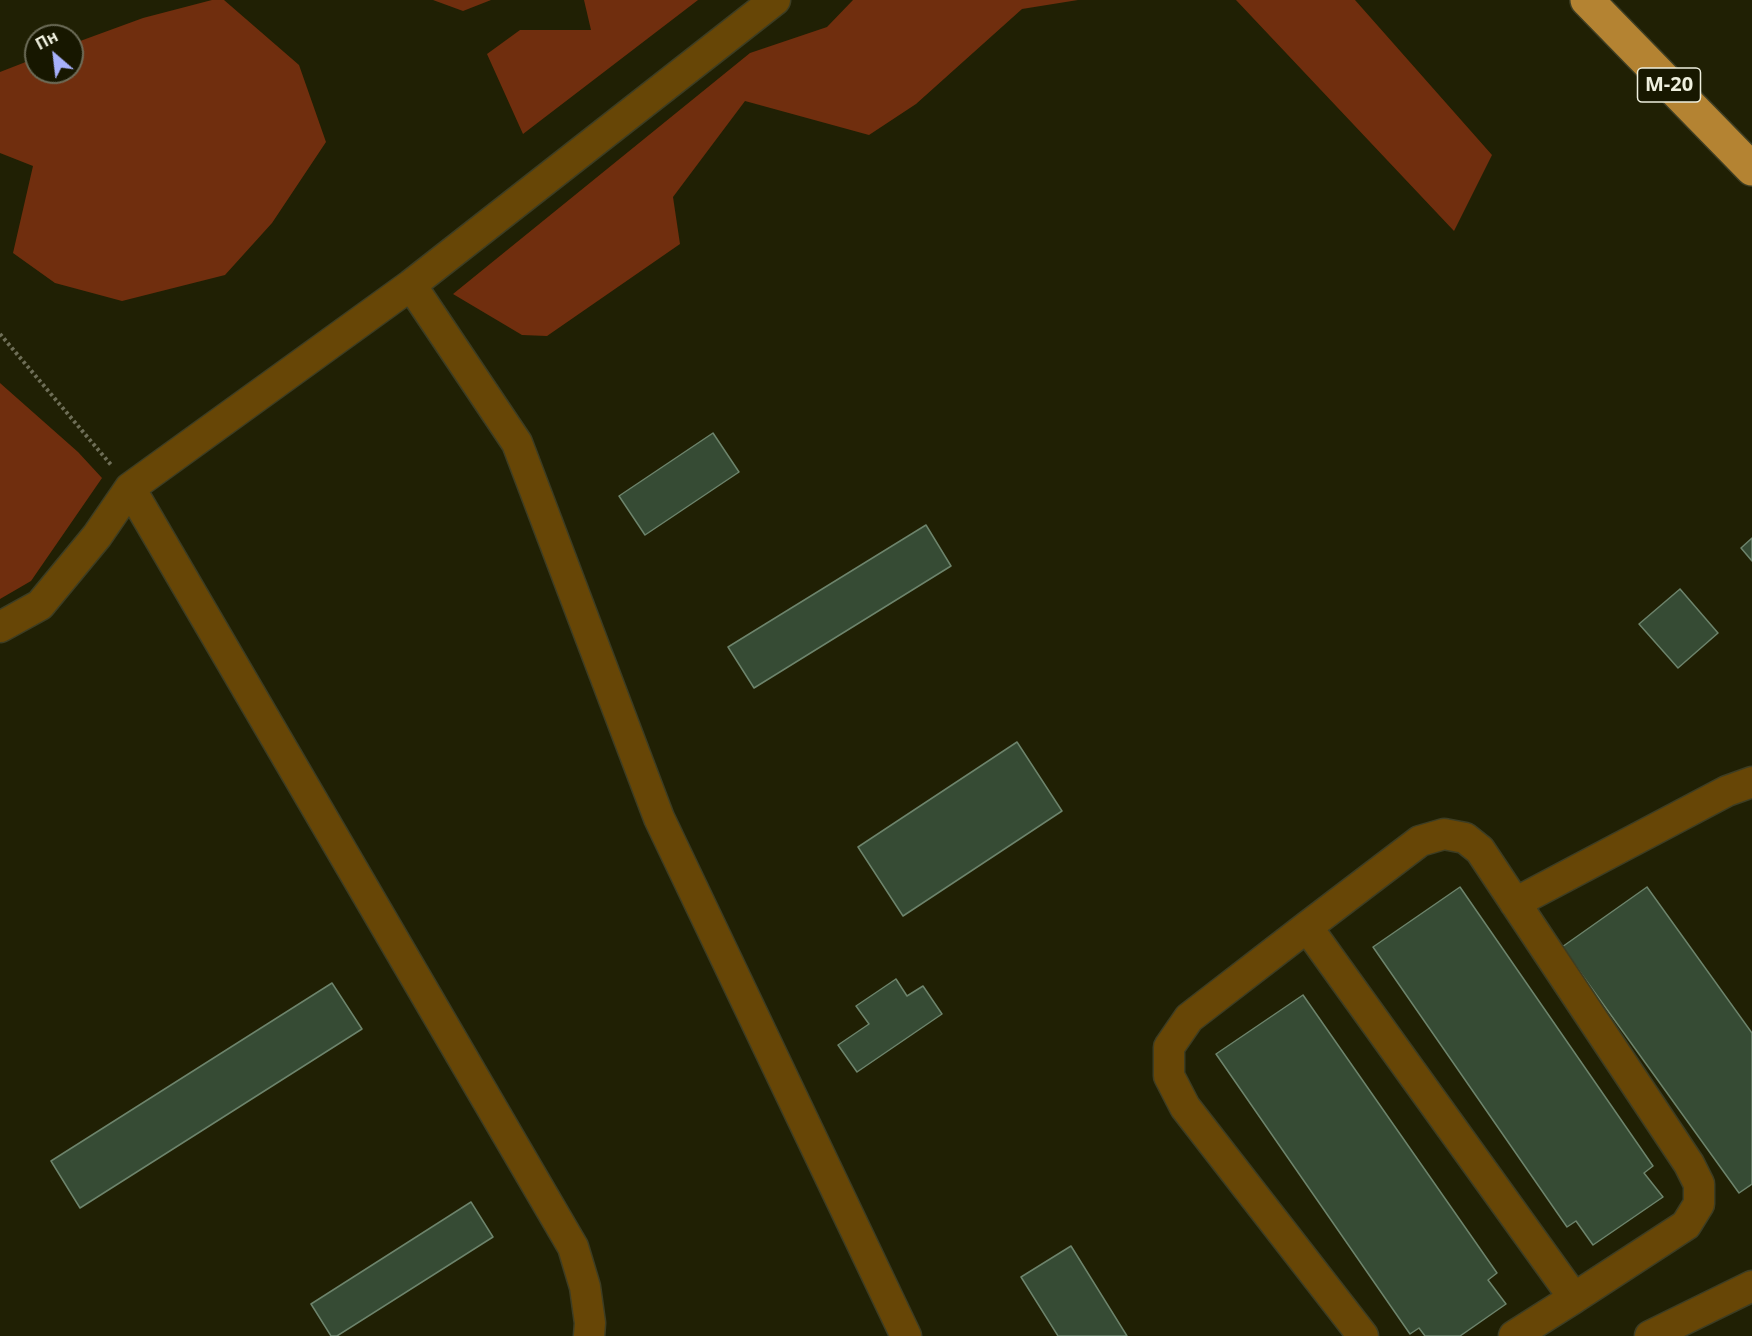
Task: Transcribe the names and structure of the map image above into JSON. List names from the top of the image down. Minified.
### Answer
{"streets":{"highway":["М-20"]},"north":"top left"}
